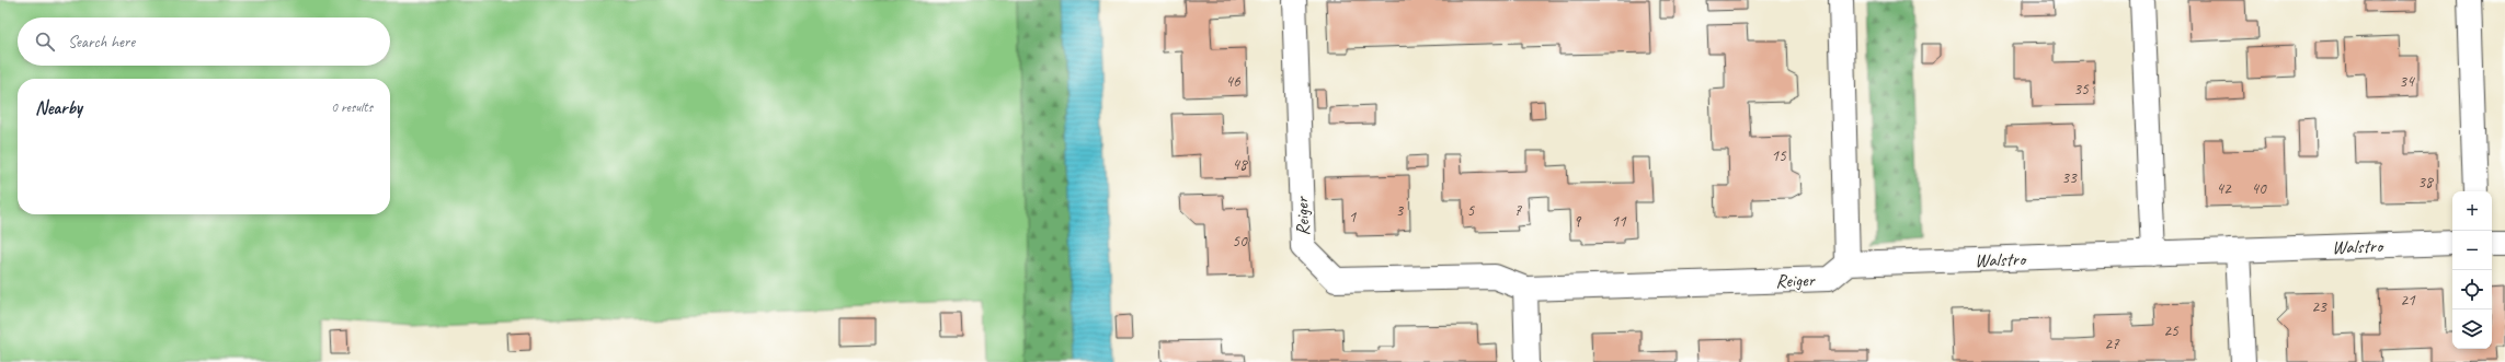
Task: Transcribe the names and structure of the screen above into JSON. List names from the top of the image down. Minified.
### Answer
{"streets":{"street":["Reiger","Walstro"]},"crossings":[["Reiger","Walstro"]],"house_numbers":["46","34","35","15","48","33","38","42","40","3","5","7","1","9","11","50","21","23","25","27"],"page":{"search":"Search here","heading":["Nearby","0 results"],"map_buttons":["+","−"]}}
